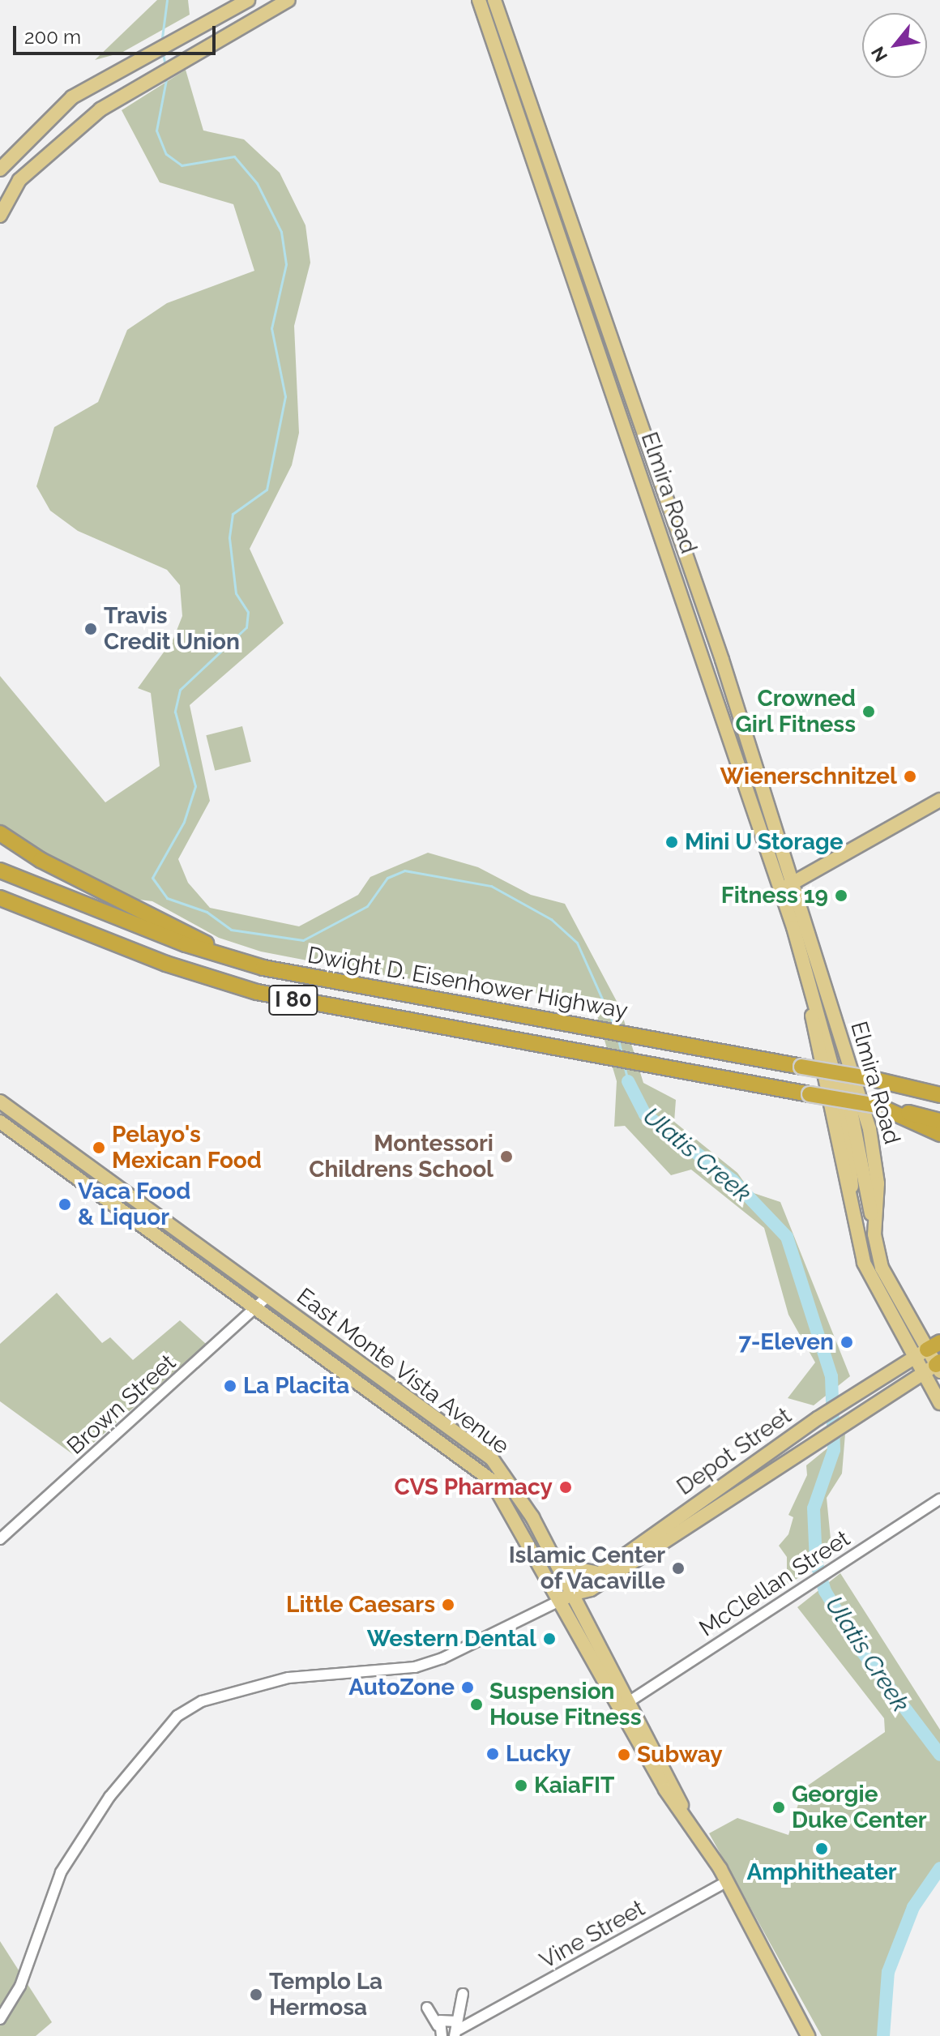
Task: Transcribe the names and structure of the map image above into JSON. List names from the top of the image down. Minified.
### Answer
{"streets":{"highway":["Dwight D. Eisenhower Highway","I 80"],"main road":["Elmira Road","East Monte Vista Avenue","Depot Street"],"street":["Brown Street","McClellan Street","Vine Street"]},"crossings":[["Elmira Road","Depot Street"],["East Monte Vista Avenue","Brown Street"],["East Monte Vista Avenue","Depot Street"],["East Monte Vista Avenue","McClellan Street"],["East Monte Vista Avenue","Vine Street"]],"water":["Ulatis Creek"],"places":["Travis Credit Union","Crowned Girl Fitness","Wienerschnitzel","Mini U Storage","Fitness 19","Pelayo's Mexican Food","Montessori Childrens School","Vaca Food & Liquor","7-Eleven","La Placita","CVS Pharmacy","Islamic Center of Vacaville","Little Caesars","Western Dental","AutoZone","Suspension House Fitness","Lucky","Subway","KaiaFIT","Georgie Duke Center","Amphitheater","Templo La Hermosa"],"scale_bar":"200 m","north":"bottom left"}
